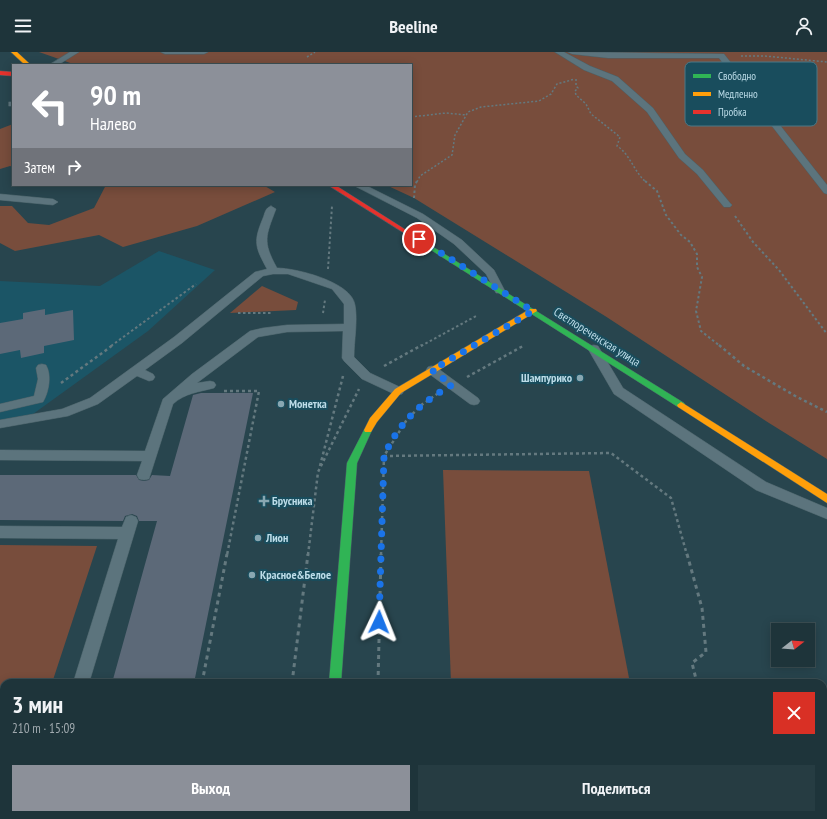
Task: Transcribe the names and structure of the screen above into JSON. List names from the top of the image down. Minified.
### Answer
{"streets":{"main road":["Светлореченская улица"]},"places":{"other":["Шампурико","Монетка","Лион","Красное&Белое"],"health":["Брусника"]},"legend":["Свободно","Медленно","Пробка"],"north":"right","page":{"header":"Beeline","turn":["90 m","Налево"],"then":"Затем","heading":["3 мин","210 m · 15:09"],"buttons":["Выход","Поделиться"]}}
